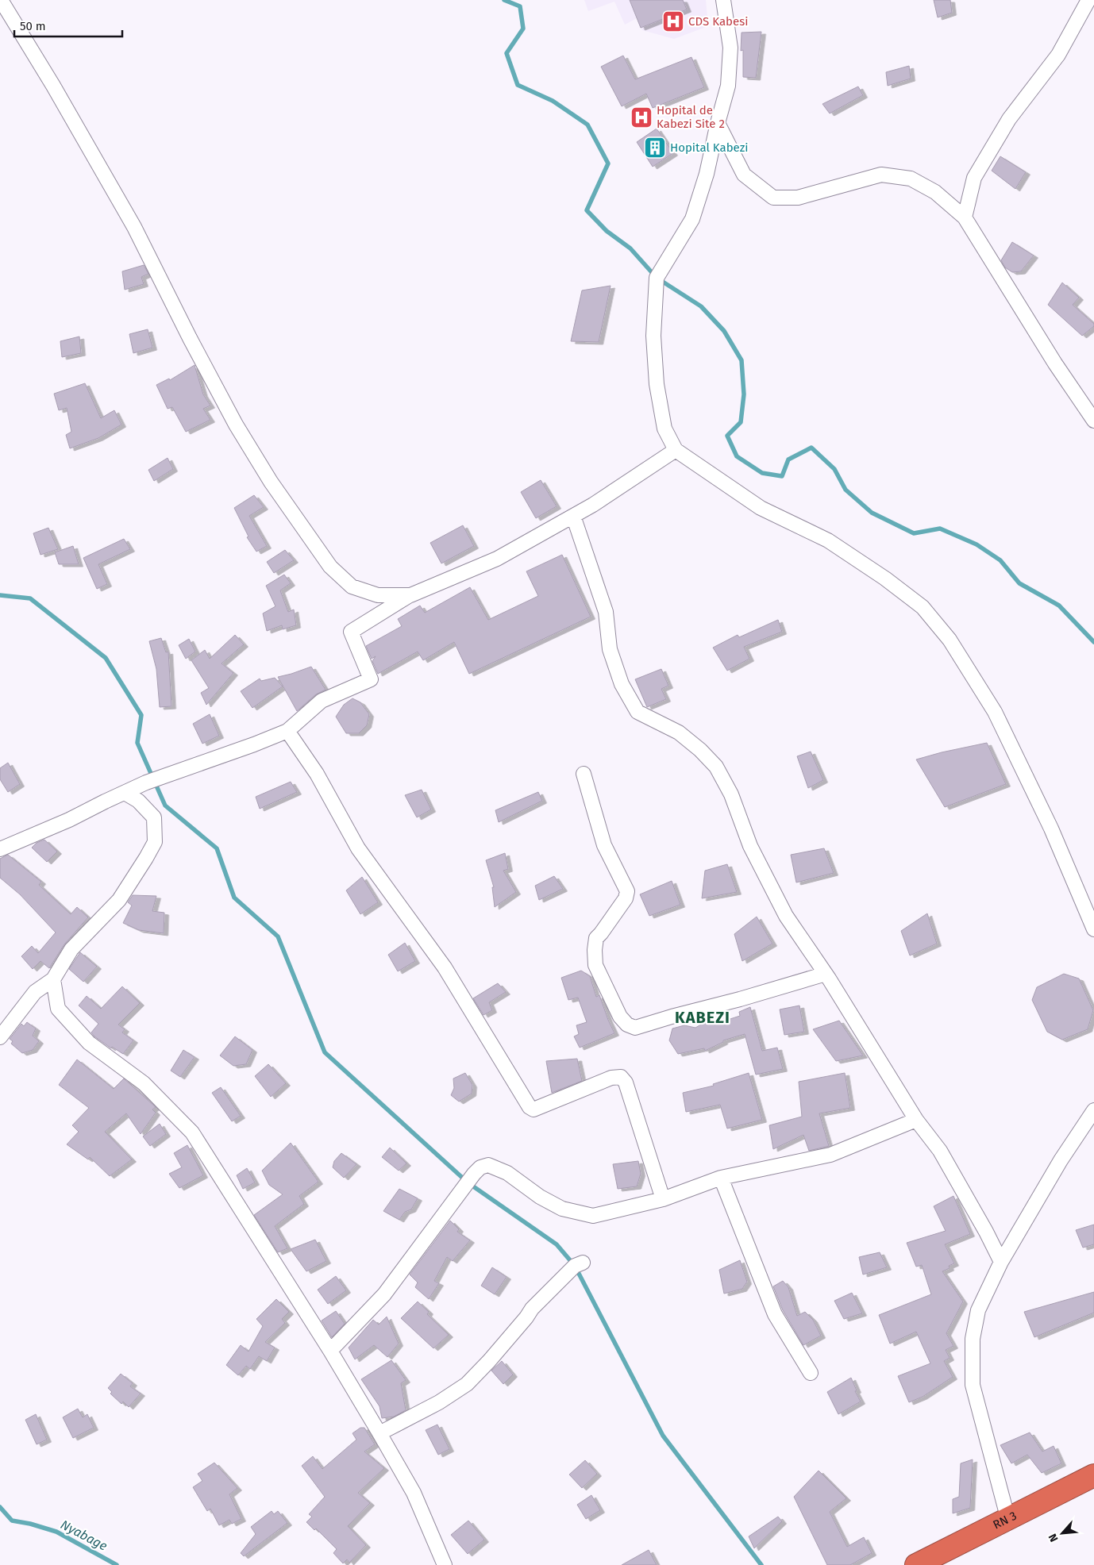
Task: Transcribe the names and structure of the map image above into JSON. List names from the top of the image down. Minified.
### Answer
{"streets":{"highway":["RN 3"]},"districts":["KABEZI"],"water":["Nyabage"],"places":{"hospital":["CDS Kabesi","Hopital de Kabezi Site 2"],"building":["Hopital Kabezi"]},"scale_bar":"50 m","north":"bottom left"}
